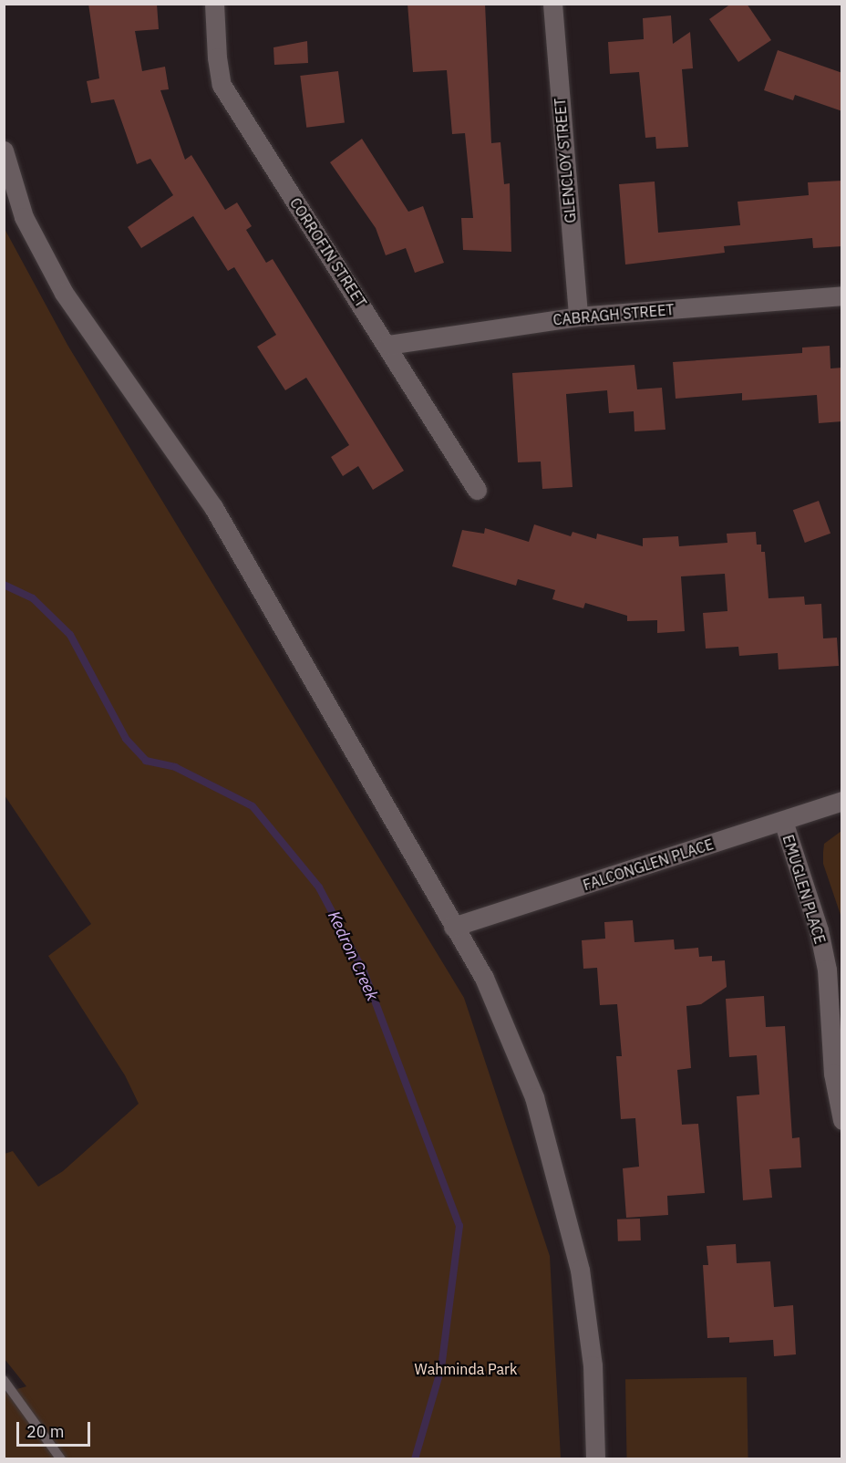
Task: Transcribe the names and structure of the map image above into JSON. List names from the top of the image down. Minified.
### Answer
{"streets":{"street":["GLENCLOY STREET","CORROFIN STREET","CABRAGH STREET","FALCONGLEN PLACE","EMUGLEN PLACE"]},"crossings":[["GLENCLOY STREET","CABRAGH STREET"],["CORROFIN STREET","CABRAGH STREET"],["FALCONGLEN PLACE","EMUGLEN PLACE"]],"water":["Kedron Creek"],"parks":["Wahminda Park"],"scale_bar":"20 m"}
